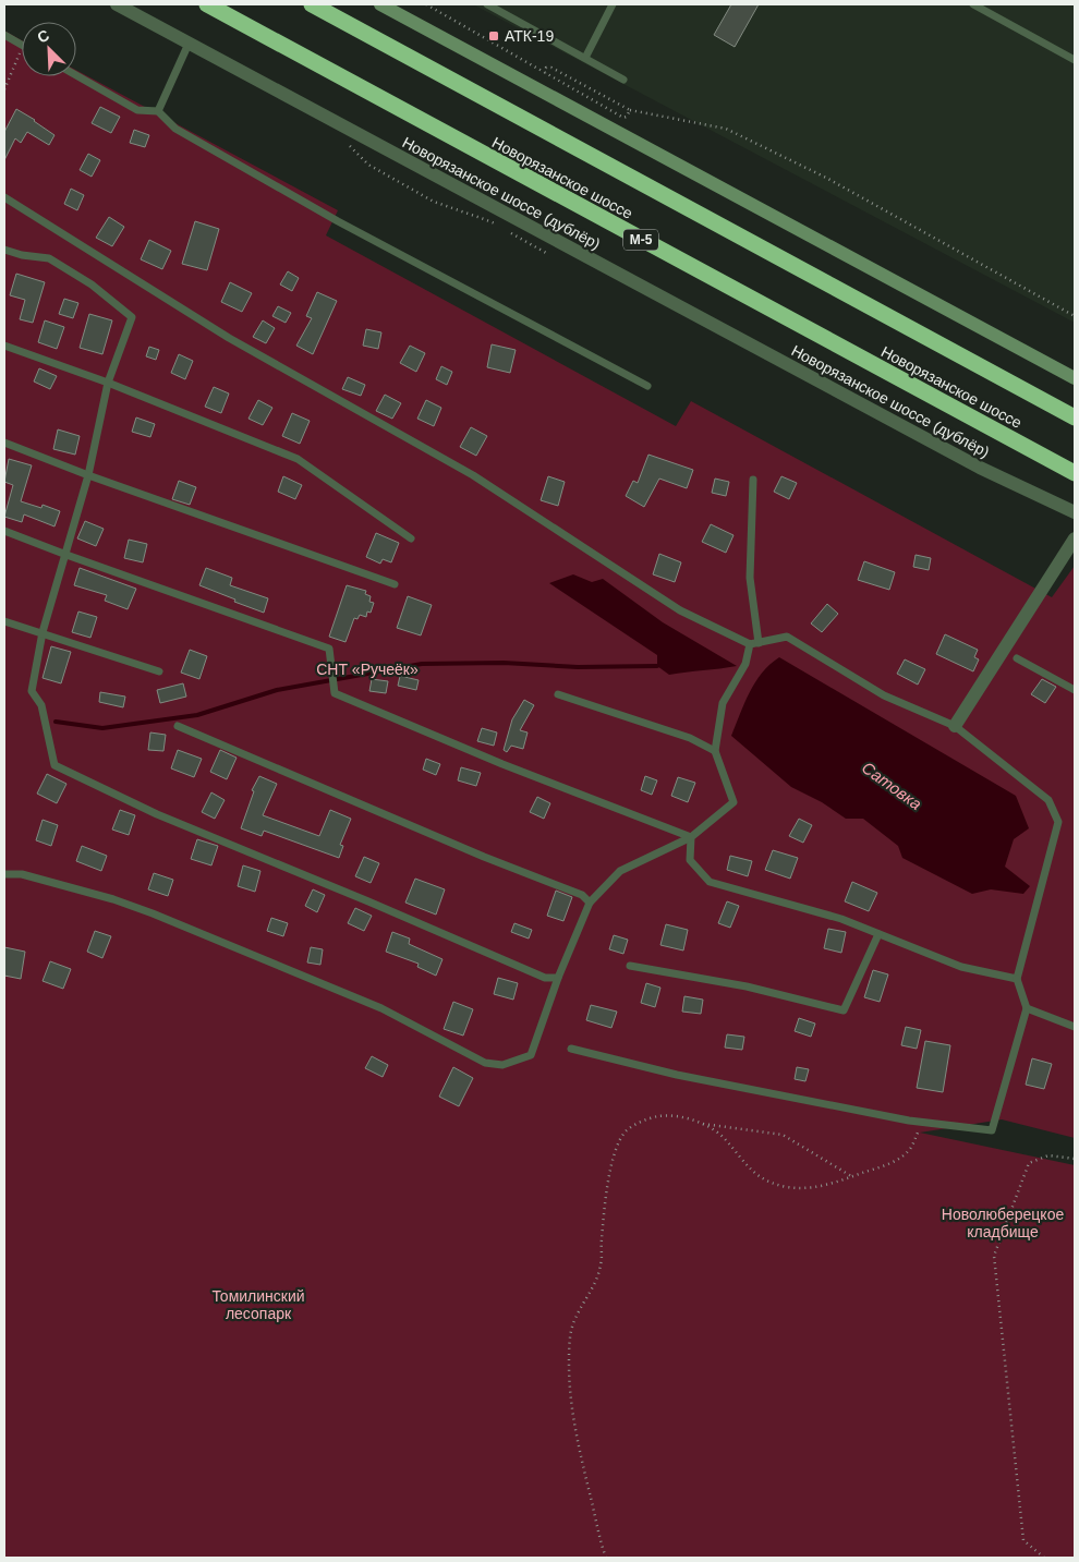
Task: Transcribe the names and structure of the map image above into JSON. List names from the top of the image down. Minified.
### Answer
{"streets":{"highway":["Новорязанское шоссе","М-5"],"street":["Новорязанское шоссе (дублёр)"]},"water":["Сатовка"],"parks":["СНТ «Ручеёк»","Новолюберецкое кладбище","Томилинский лесопарк"],"places":{"transit":["АТК-19"]},"north":"top left"}
